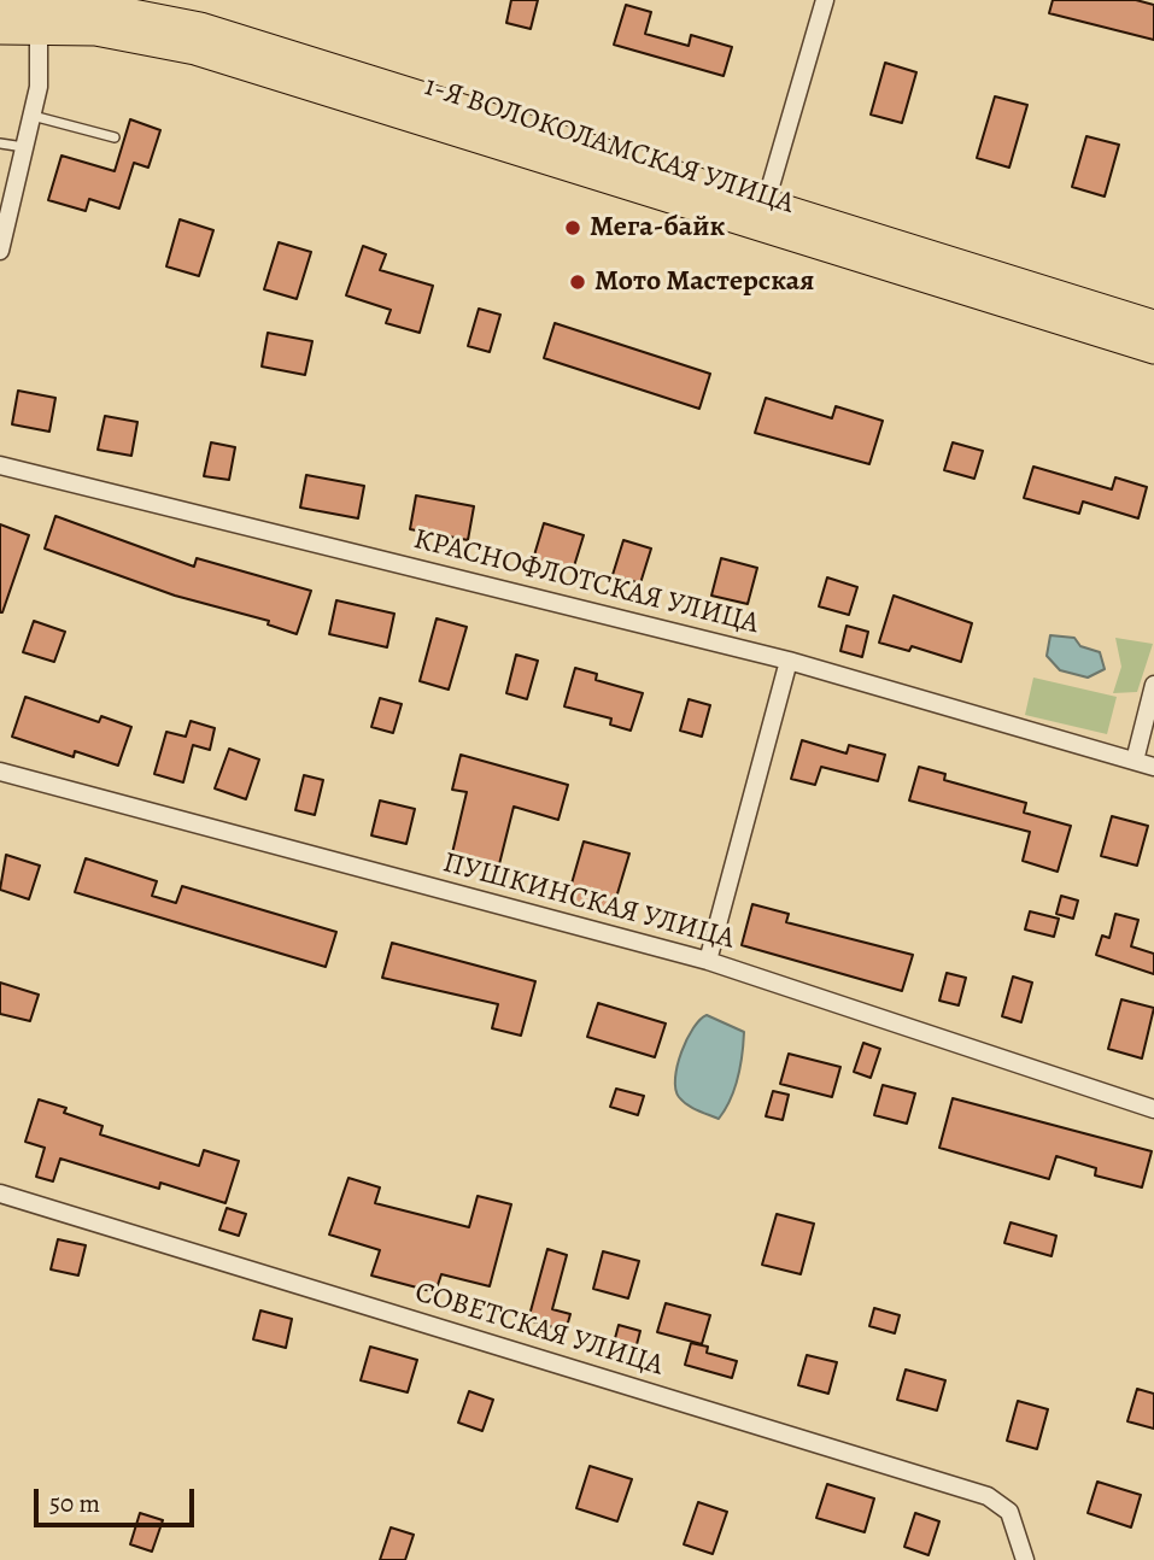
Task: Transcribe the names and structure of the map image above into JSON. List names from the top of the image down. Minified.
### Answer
{"streets":{"main road":["1-Я ВОЛОКОЛАМСКАЯ УЛИЦА"],"street":["КРАСНОФЛОТСКАЯ УЛИЦА","ПУШКИНСКАЯ УЛИЦА","СОВЕТСКАЯ УЛИЦА"]},"places":["Мега-байк","Мото Мастерская"],"scale_bar":"50 m"}
